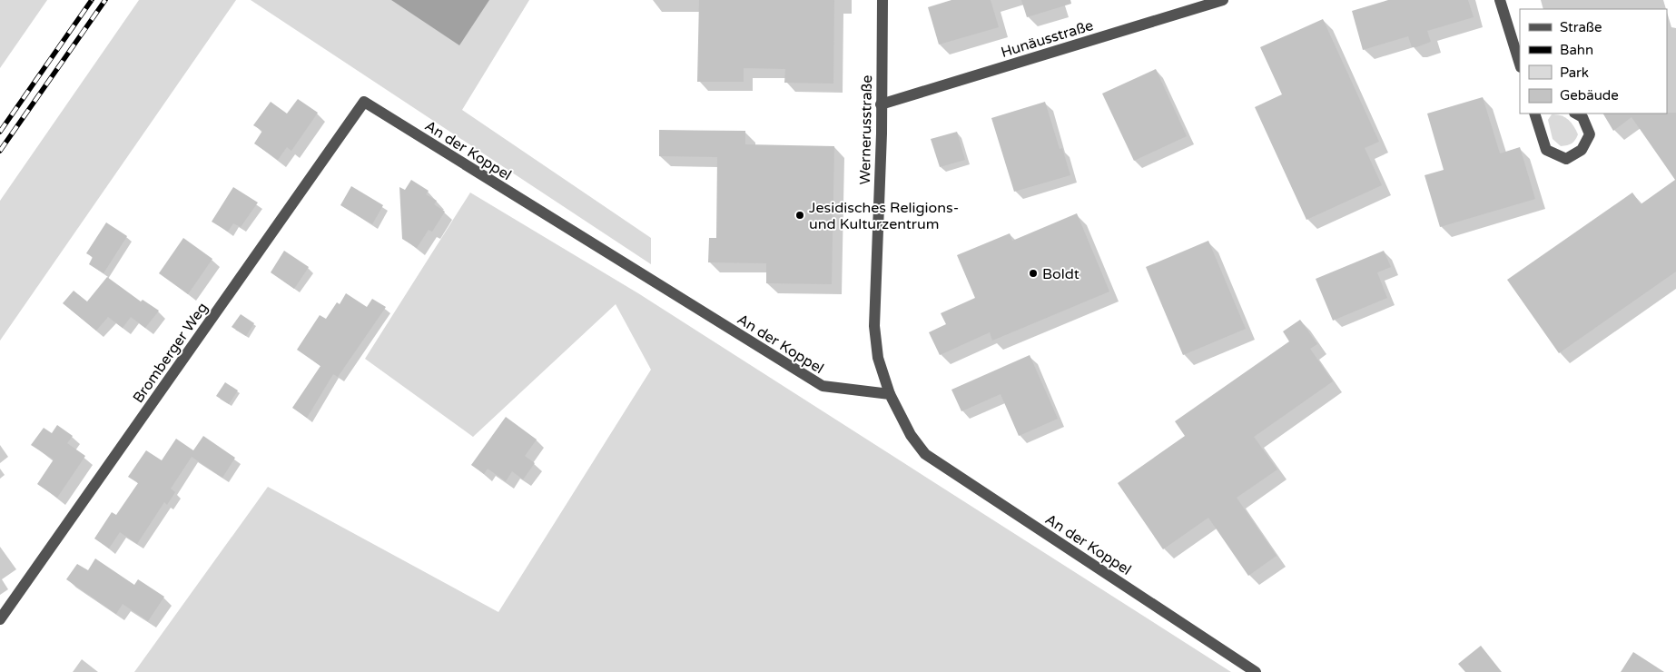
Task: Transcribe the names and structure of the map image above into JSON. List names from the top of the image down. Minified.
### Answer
{"streets":{"street":["Hunäusstraße","Wernerusstraße","An der Koppel","Bromberger Weg"]},"crossings":[["Hunäusstraße","Wernerusstraße"],["Wernerusstraße","An der Koppel"],["An der Koppel","Bromberger Weg"]],"places":["Jesidisches Religions- und Kulturzentrum","Boldt"],"legend":["Straße","Bahn","Park","Gebäude"]}
